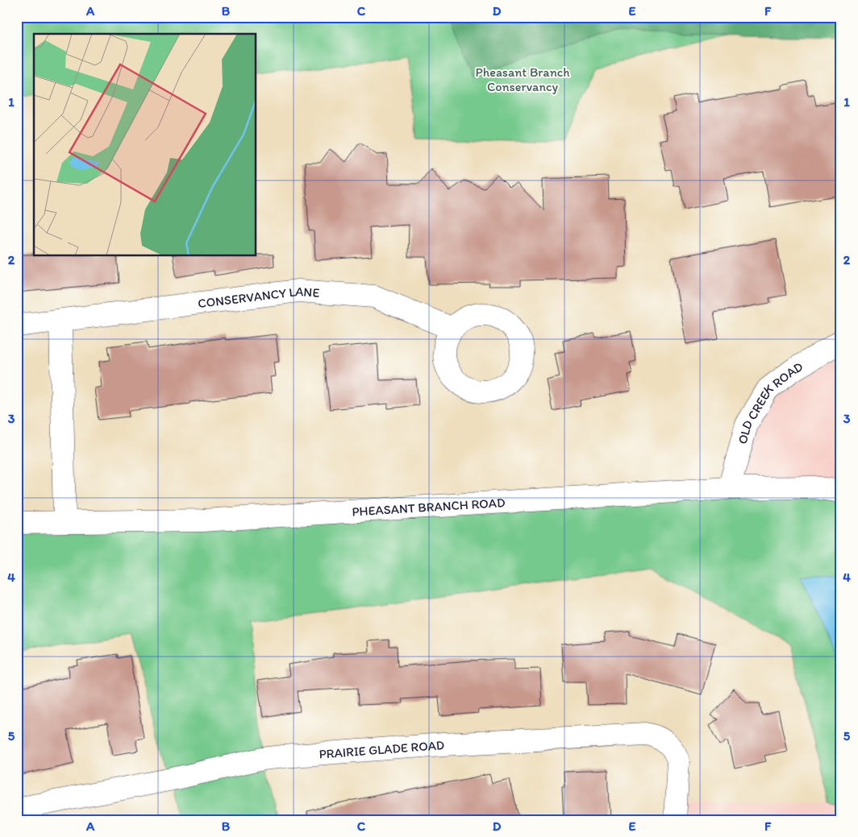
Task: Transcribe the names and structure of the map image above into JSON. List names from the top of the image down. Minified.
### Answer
{"streets":{"street":["CONSERVANCY LANE","OLD CREEK ROAD","PHEASANT BRANCH ROAD","PRAIRIE GLADE ROAD"]},"crossings":[["OLD CREEK ROAD","PHEASANT BRANCH ROAD"]],"parks":["Pheasant Branch Conservancy"],"grid":{"columns":["A","B","C","D","E","F"],"rows":["1","2","3","4","5"]}}
